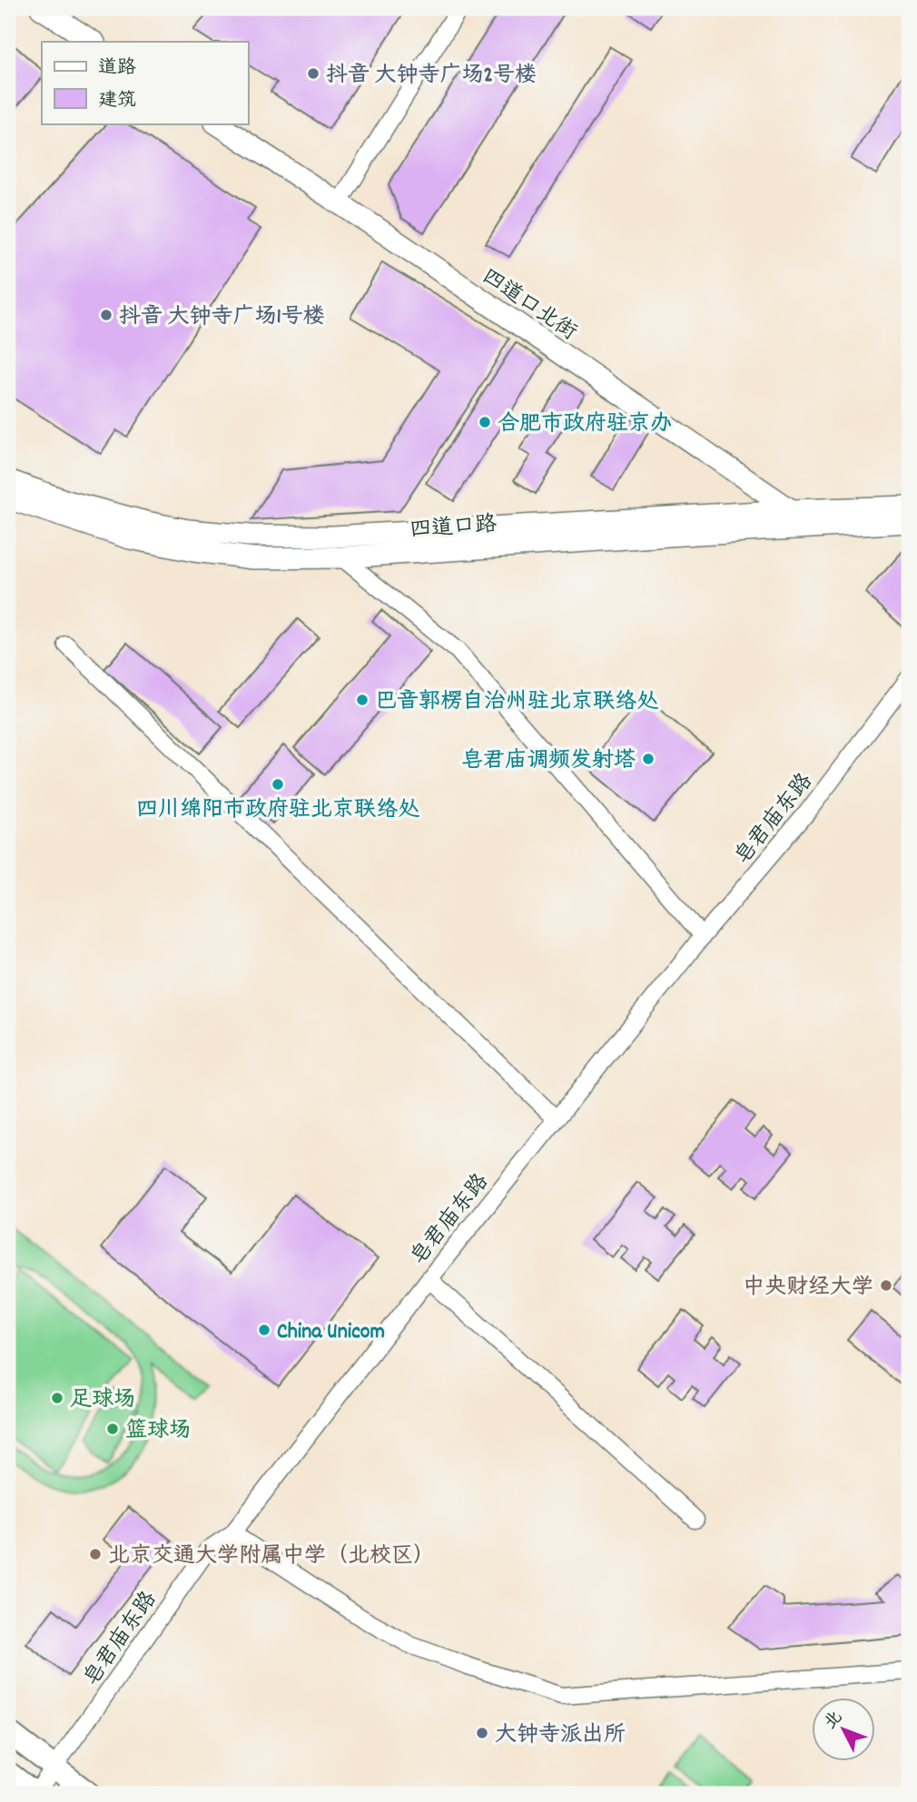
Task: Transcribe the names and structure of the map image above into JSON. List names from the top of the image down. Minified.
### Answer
{"streets":{"street":["四道口北街","四道口路","皂君庙东路"]},"crossings":[["四道口北街","四道口路"]],"places":["抖音 大钟寺广场2号楼","抖音 大钟寺广场1号楼","合肥市政府驻京办","巴音郭楞自治州驻北京联络处","皂君庙调频发射塔","四川绵阳市政府驻北京联络处","中央财经大学","China Unicom","足球场","篮球场","北京交通大学附属中学（北校区）","大钟寺派出所"],"legend":["道路","建筑"],"north":"top left"}
